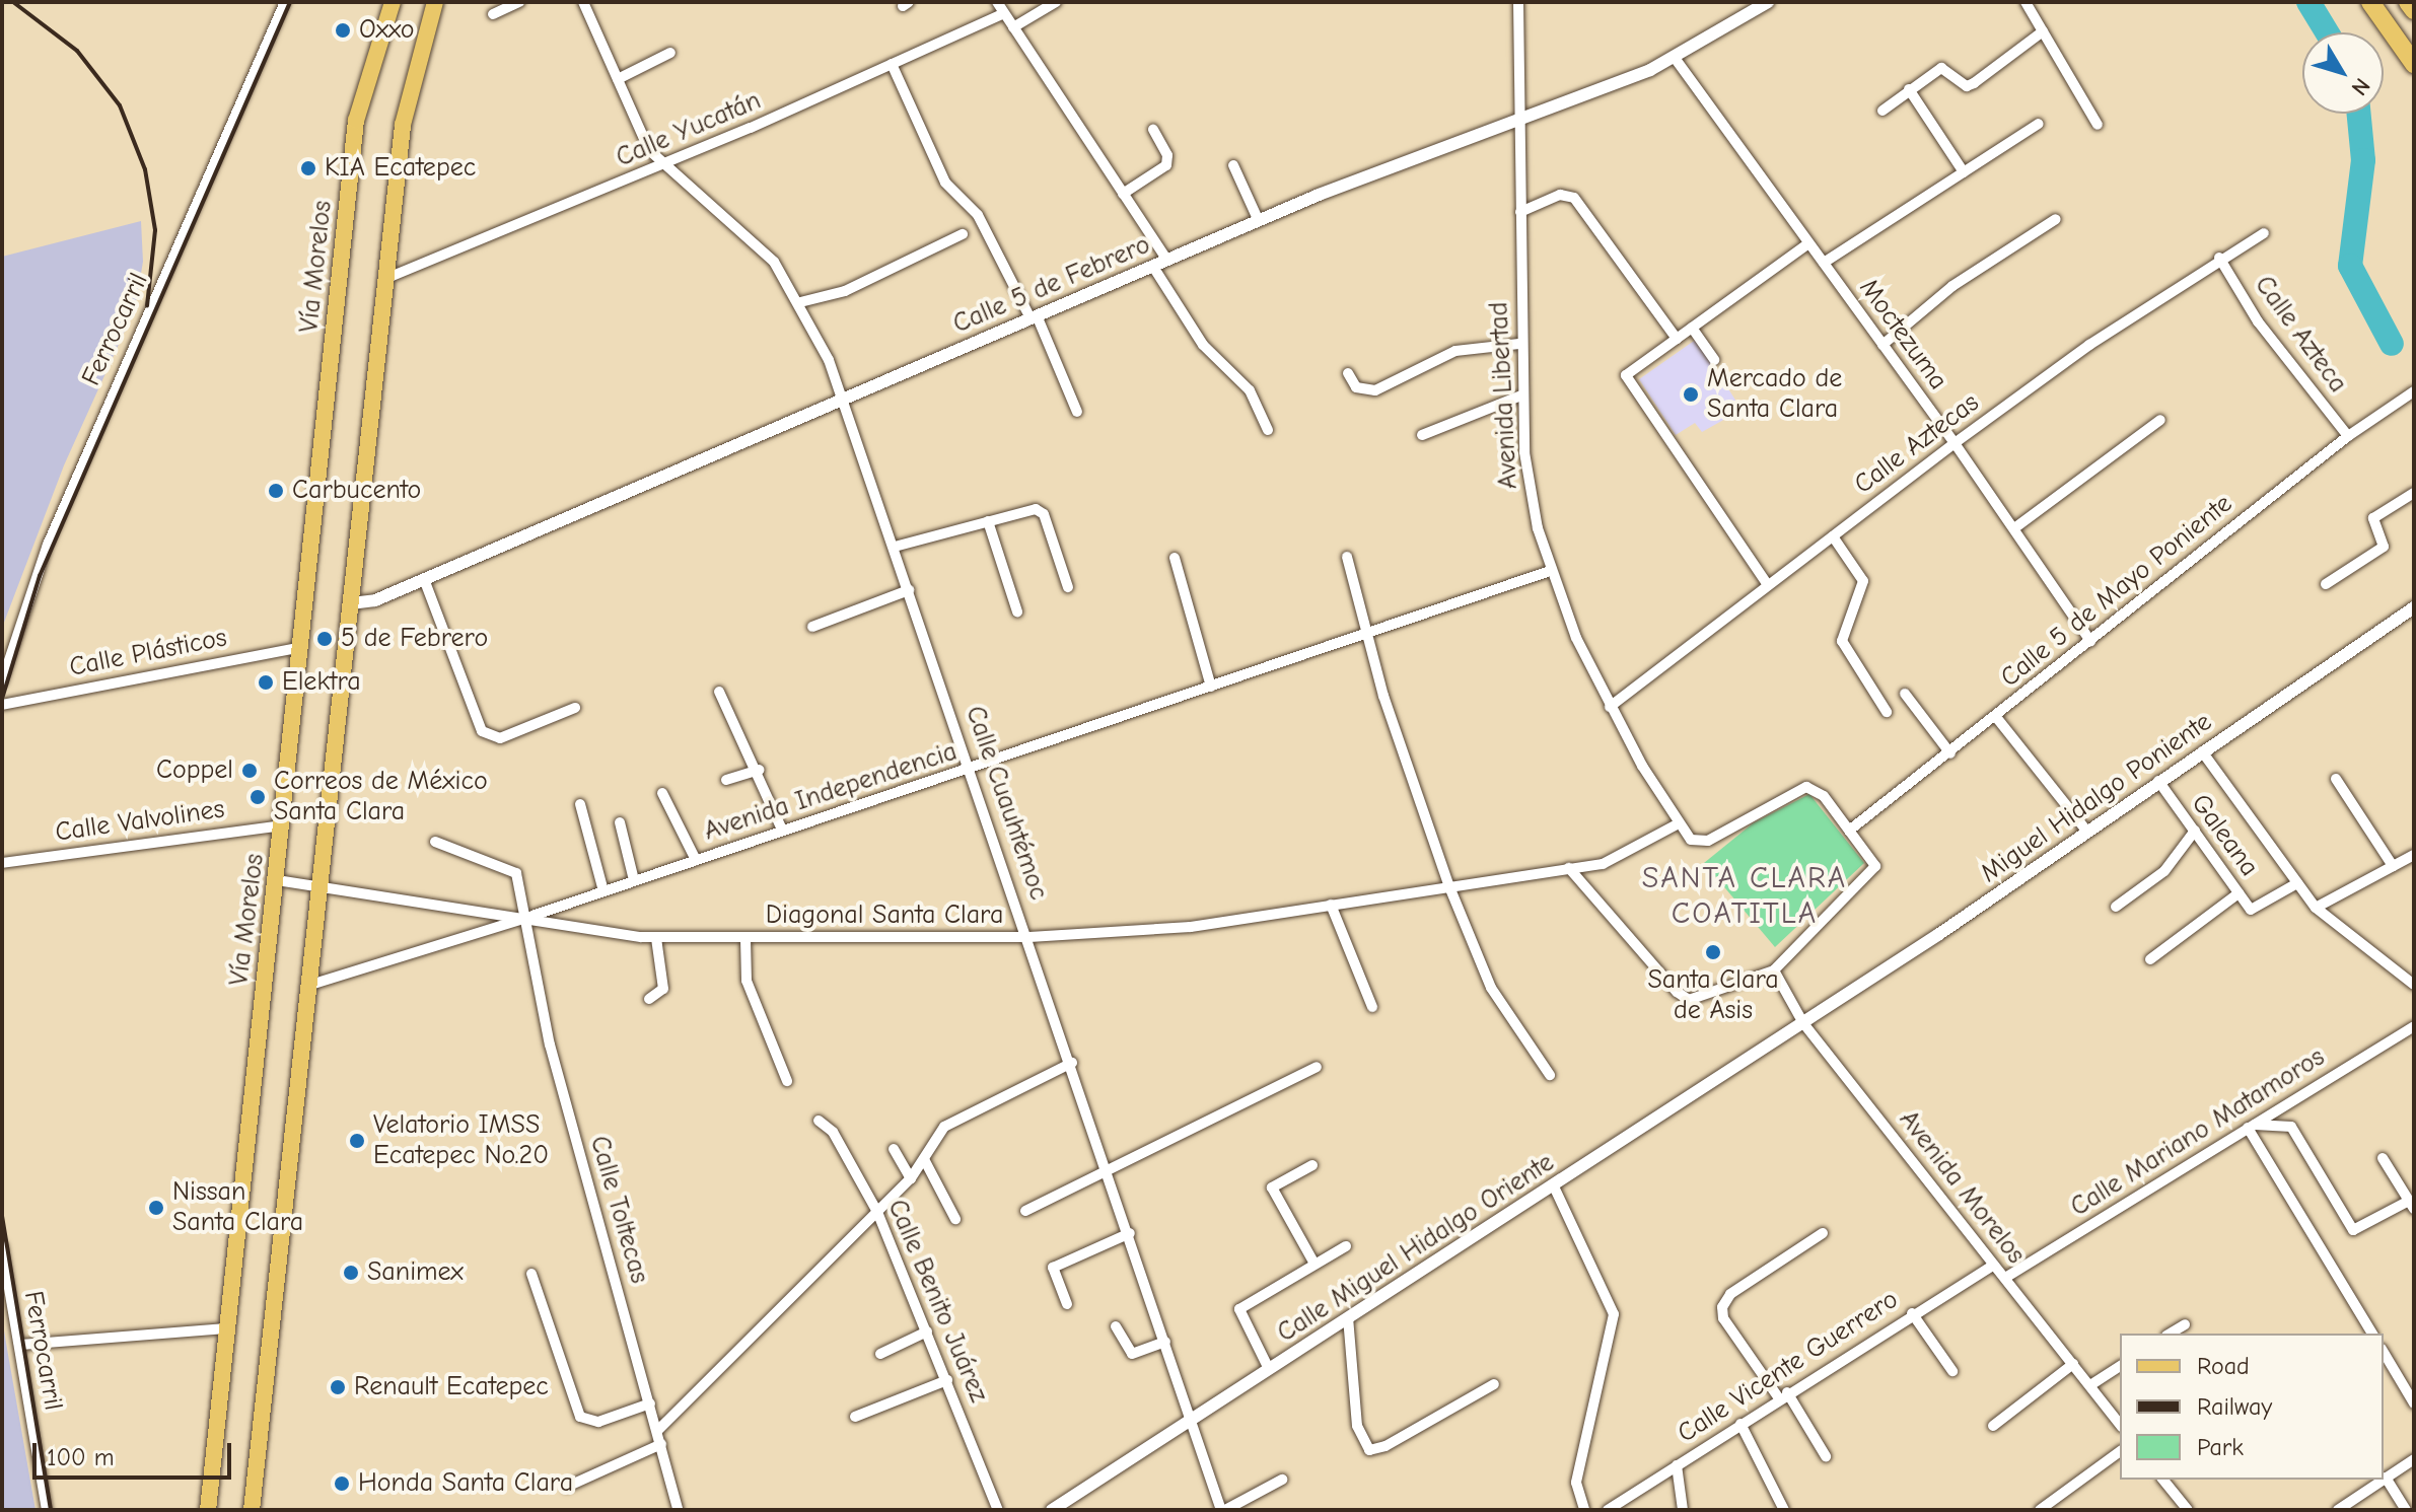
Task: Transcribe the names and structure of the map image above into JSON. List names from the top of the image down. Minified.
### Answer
{"streets":{"main road":["Vía Morelos"],"street":["Calle Yucatán","Calle 5 de Febrero","Ferrocarril","Moctezuma","Calle Azteca","Avenida Libertad","Calle Aztecas","Calle 5 de Mayo Poniente","Calle Plásticos","Avenida Independencia","Miguel Hidalgo Poniente","Calle Cuauhtémoc","Calle Valvolines","Galeana","Diagonal Santa Clara","Calle Mariano Matamoros","Avenida Morelos","Calle Toltecas","Calle Miguel Hidalgo Oriente","Calle Benito Juárez","Calle Vicente Guerrero"]},"crossings":[["Calle Yucatán","Calle Cuauhtémoc"],["Vía Morelos","Calle Plásticos"],["Vía Morelos","Calle Valvolines"],["Vía Morelos","Diagonal Santa Clara"],["Calle 5 de Febrero","Moctezuma"],["Calle 5 de Febrero","Avenida Libertad"],["Calle 5 de Febrero","Calle Cuauhtémoc"],["Moctezuma","Calle Aztecas"],["Moctezuma","Calle 5 de Mayo Poniente"],["Calle Azteca","Calle Aztecas"],["Calle Azteca","Calle 5 de Mayo Poniente"],["Avenida Libertad","Calle Aztecas"],["Avenida Libertad","Calle 5 de Mayo Poniente"],["Avenida Libertad","Avenida Independencia"],["Avenida Libertad","Diagonal Santa Clara"],["Avenida Independencia","Calle Cuauhtémoc"],["Avenida Independencia","Diagonal Santa Clara"],["Avenida Independencia","Calle Toltecas"],["Miguel Hidalgo Poniente","Galeana"],["Miguel Hidalgo Poniente","Avenida Morelos"],["Miguel Hidalgo Poniente","Calle Miguel Hidalgo Oriente"],["Calle Cuauhtémoc","Diagonal Santa Clara"],["Calle Cuauhtémoc","Calle Miguel Hidalgo Oriente"],["Diagonal Santa Clara","Calle Toltecas"],["Calle Mariano Matamoros","Avenida Morelos"],["Avenida Morelos","Calle Miguel Hidalgo Oriente"],["Avenida Morelos","Calle Vicente Guerrero"]],"districts":["SANTA CLARA COATITLA"],"places":["Oxxo","KIA Ecatepec","Mercado de Santa Clara","Carbucento","5 de Febrero","Elektra","Coppel","Correos de México Santa Clara","Santa Clara de Asis","Velatorio IMSS Ecatepec No.20","Nissan Santa Clara","Sanimex","Renault Ecatepec","Honda Santa Clara"],"legend":["Road","Railway","Park"],"scale_bar":"100 m","north":"bottom right"}
